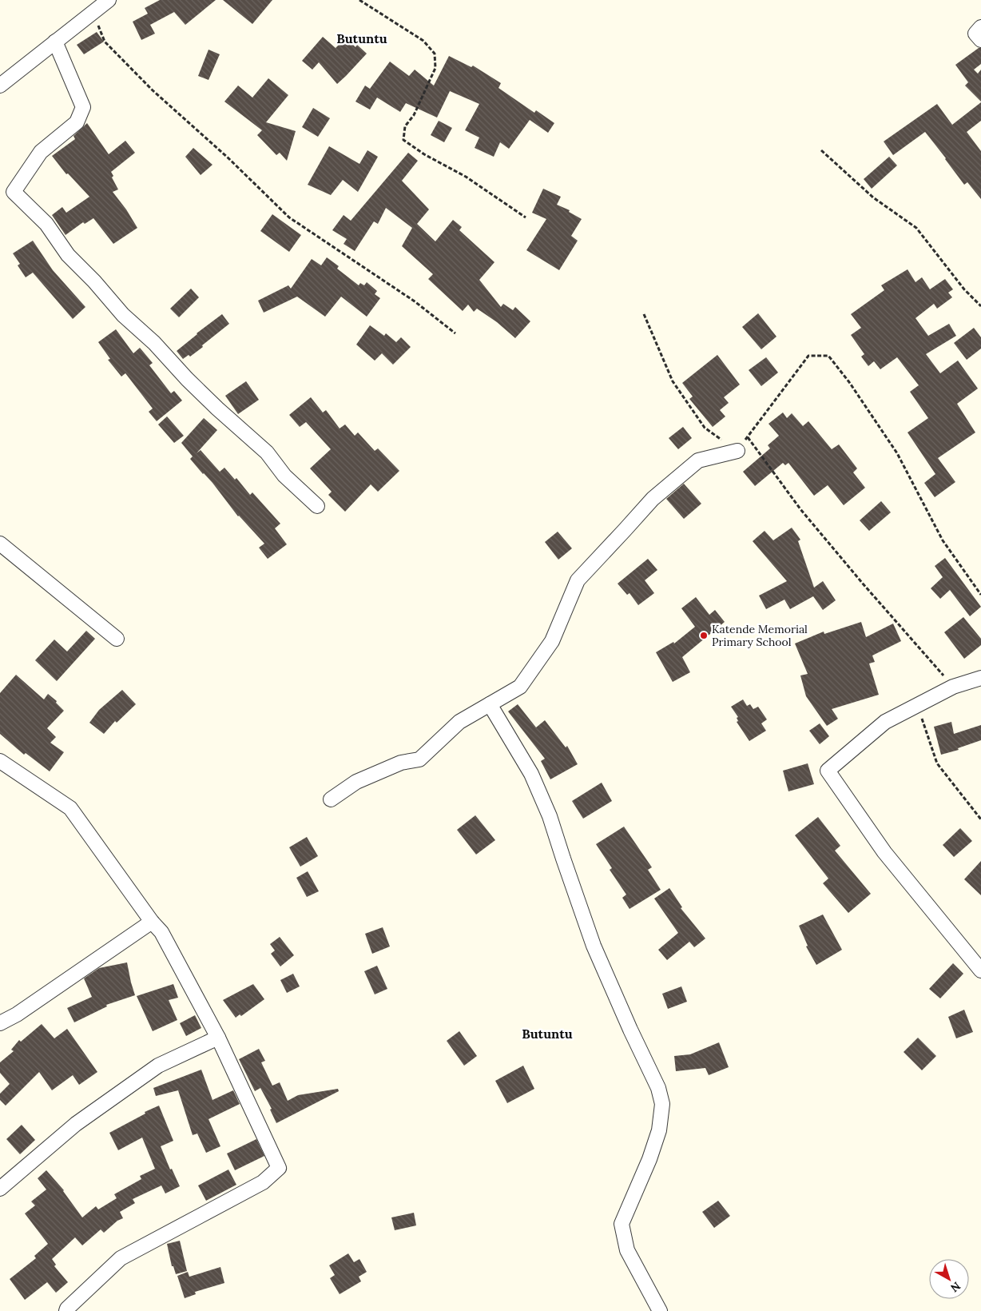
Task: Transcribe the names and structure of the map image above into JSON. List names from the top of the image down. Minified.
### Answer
{"districts":["Butuntu","Butuntu"],"places":["Katende Memorial Primary School"],"north":"bottom right"}
